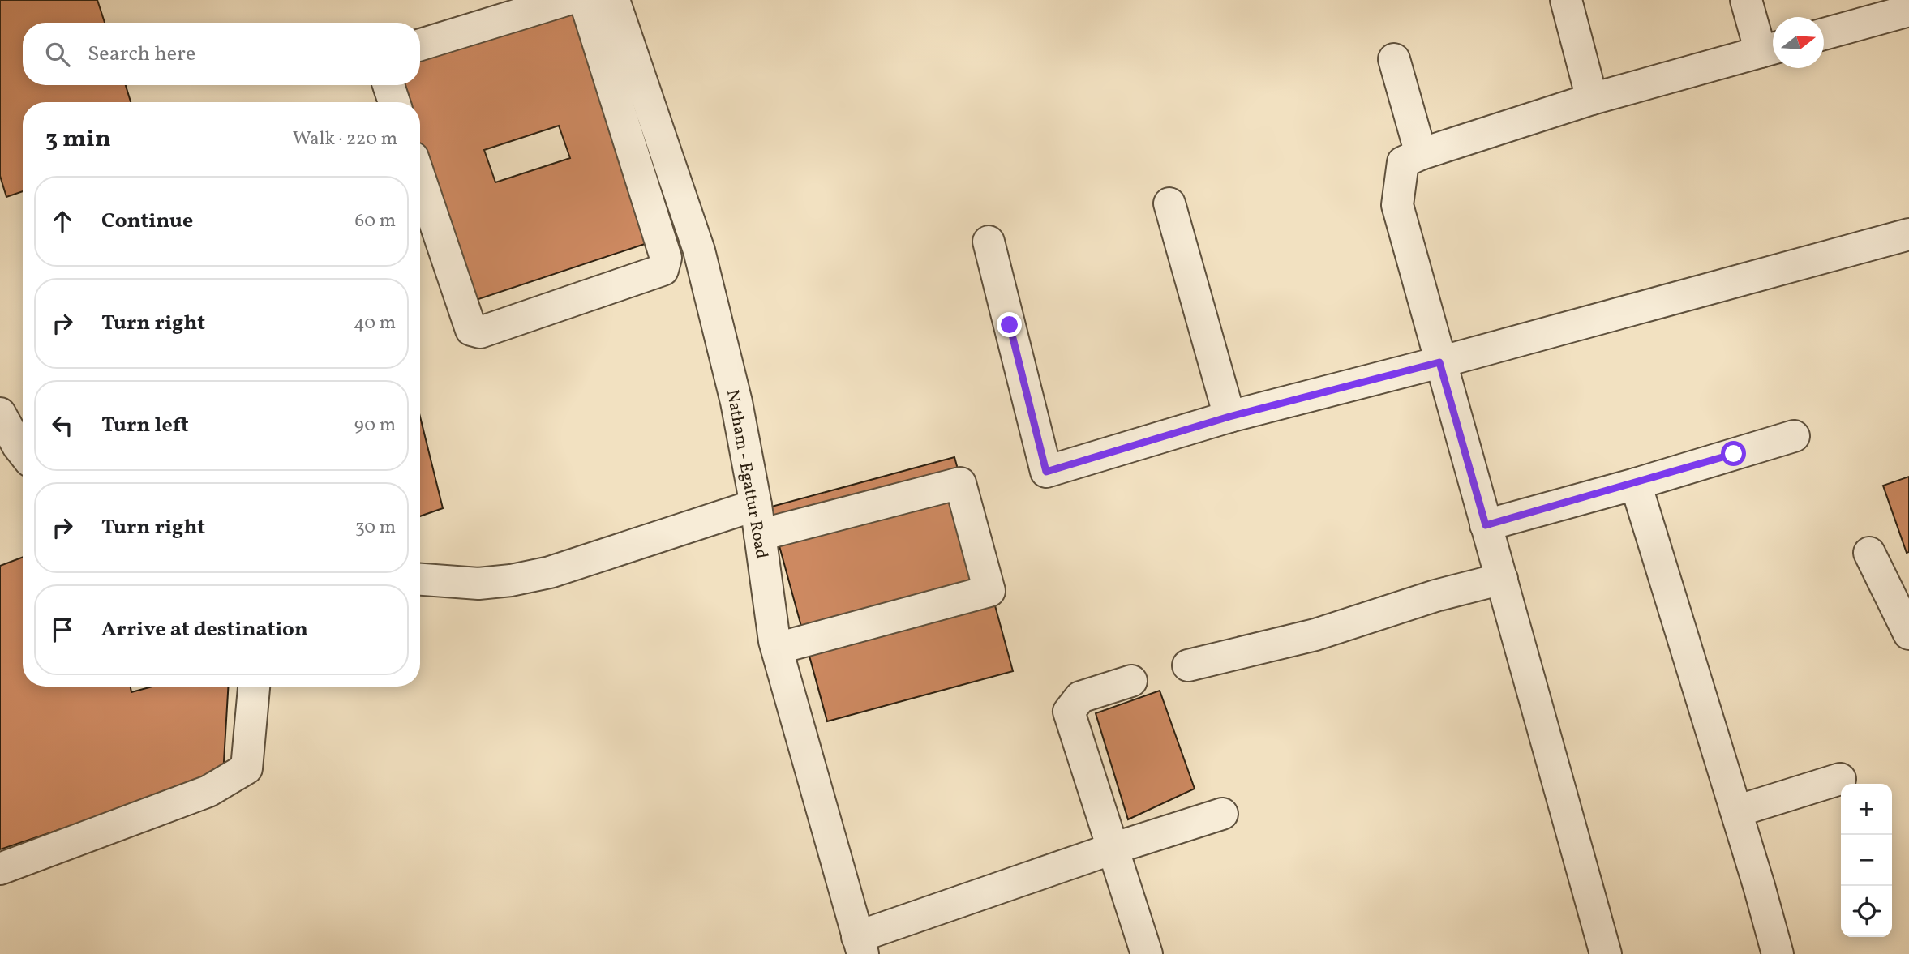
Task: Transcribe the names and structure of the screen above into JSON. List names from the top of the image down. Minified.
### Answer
{"streets":{"street":["Natham - Egattur Road"]},"north":"right","page":{"search":"Search here","heading":["3 min","Walk · 220 m"],"list":[["Continue","60 m"],["Turn right","40 m"],["Turn left","90 m"],["Turn right","30 m"],"Arrive at destination"],"map_buttons":["+","−"]}}
